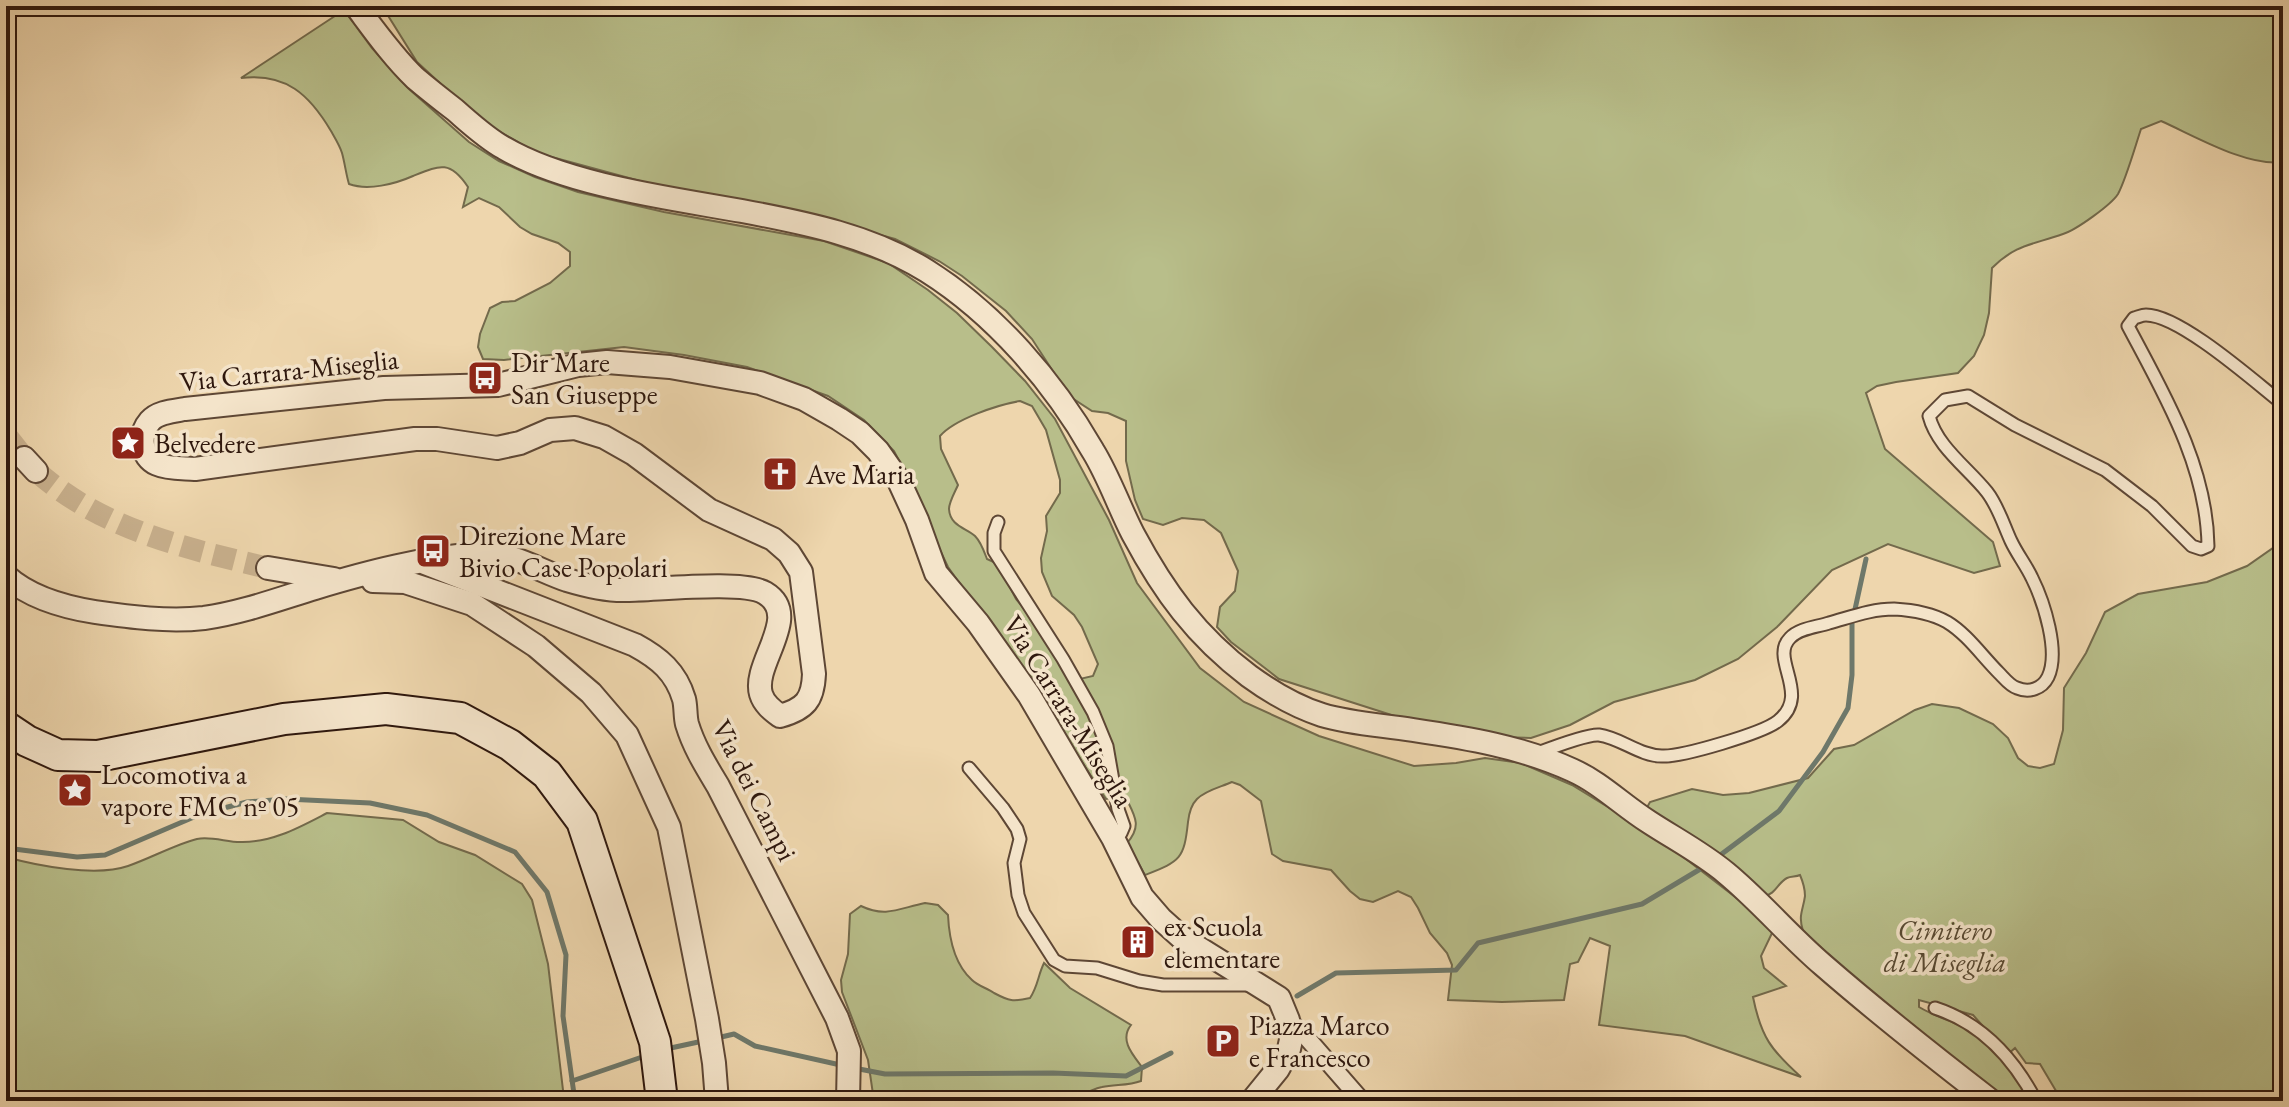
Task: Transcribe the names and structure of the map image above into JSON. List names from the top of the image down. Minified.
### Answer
{"streets":{"street":["Via Carrara-Miseglia","Via dei Campi"]},"crossings":[["Via Carrara-Miseglia","Via dei Campi"]],"parks":["Cimitero di Miseglia"],"places":{"bus stop":["Dir Mare San Giuseppe","Direzione Mare Bivio Case Popolari"],"place":["Belvedere","Locomotiva a vapore FMC nº 05"],"church":["Ave Maria"],"building":["ex Scuola elementare"],"parking":["Piazza Marco e Francesco"]}}
